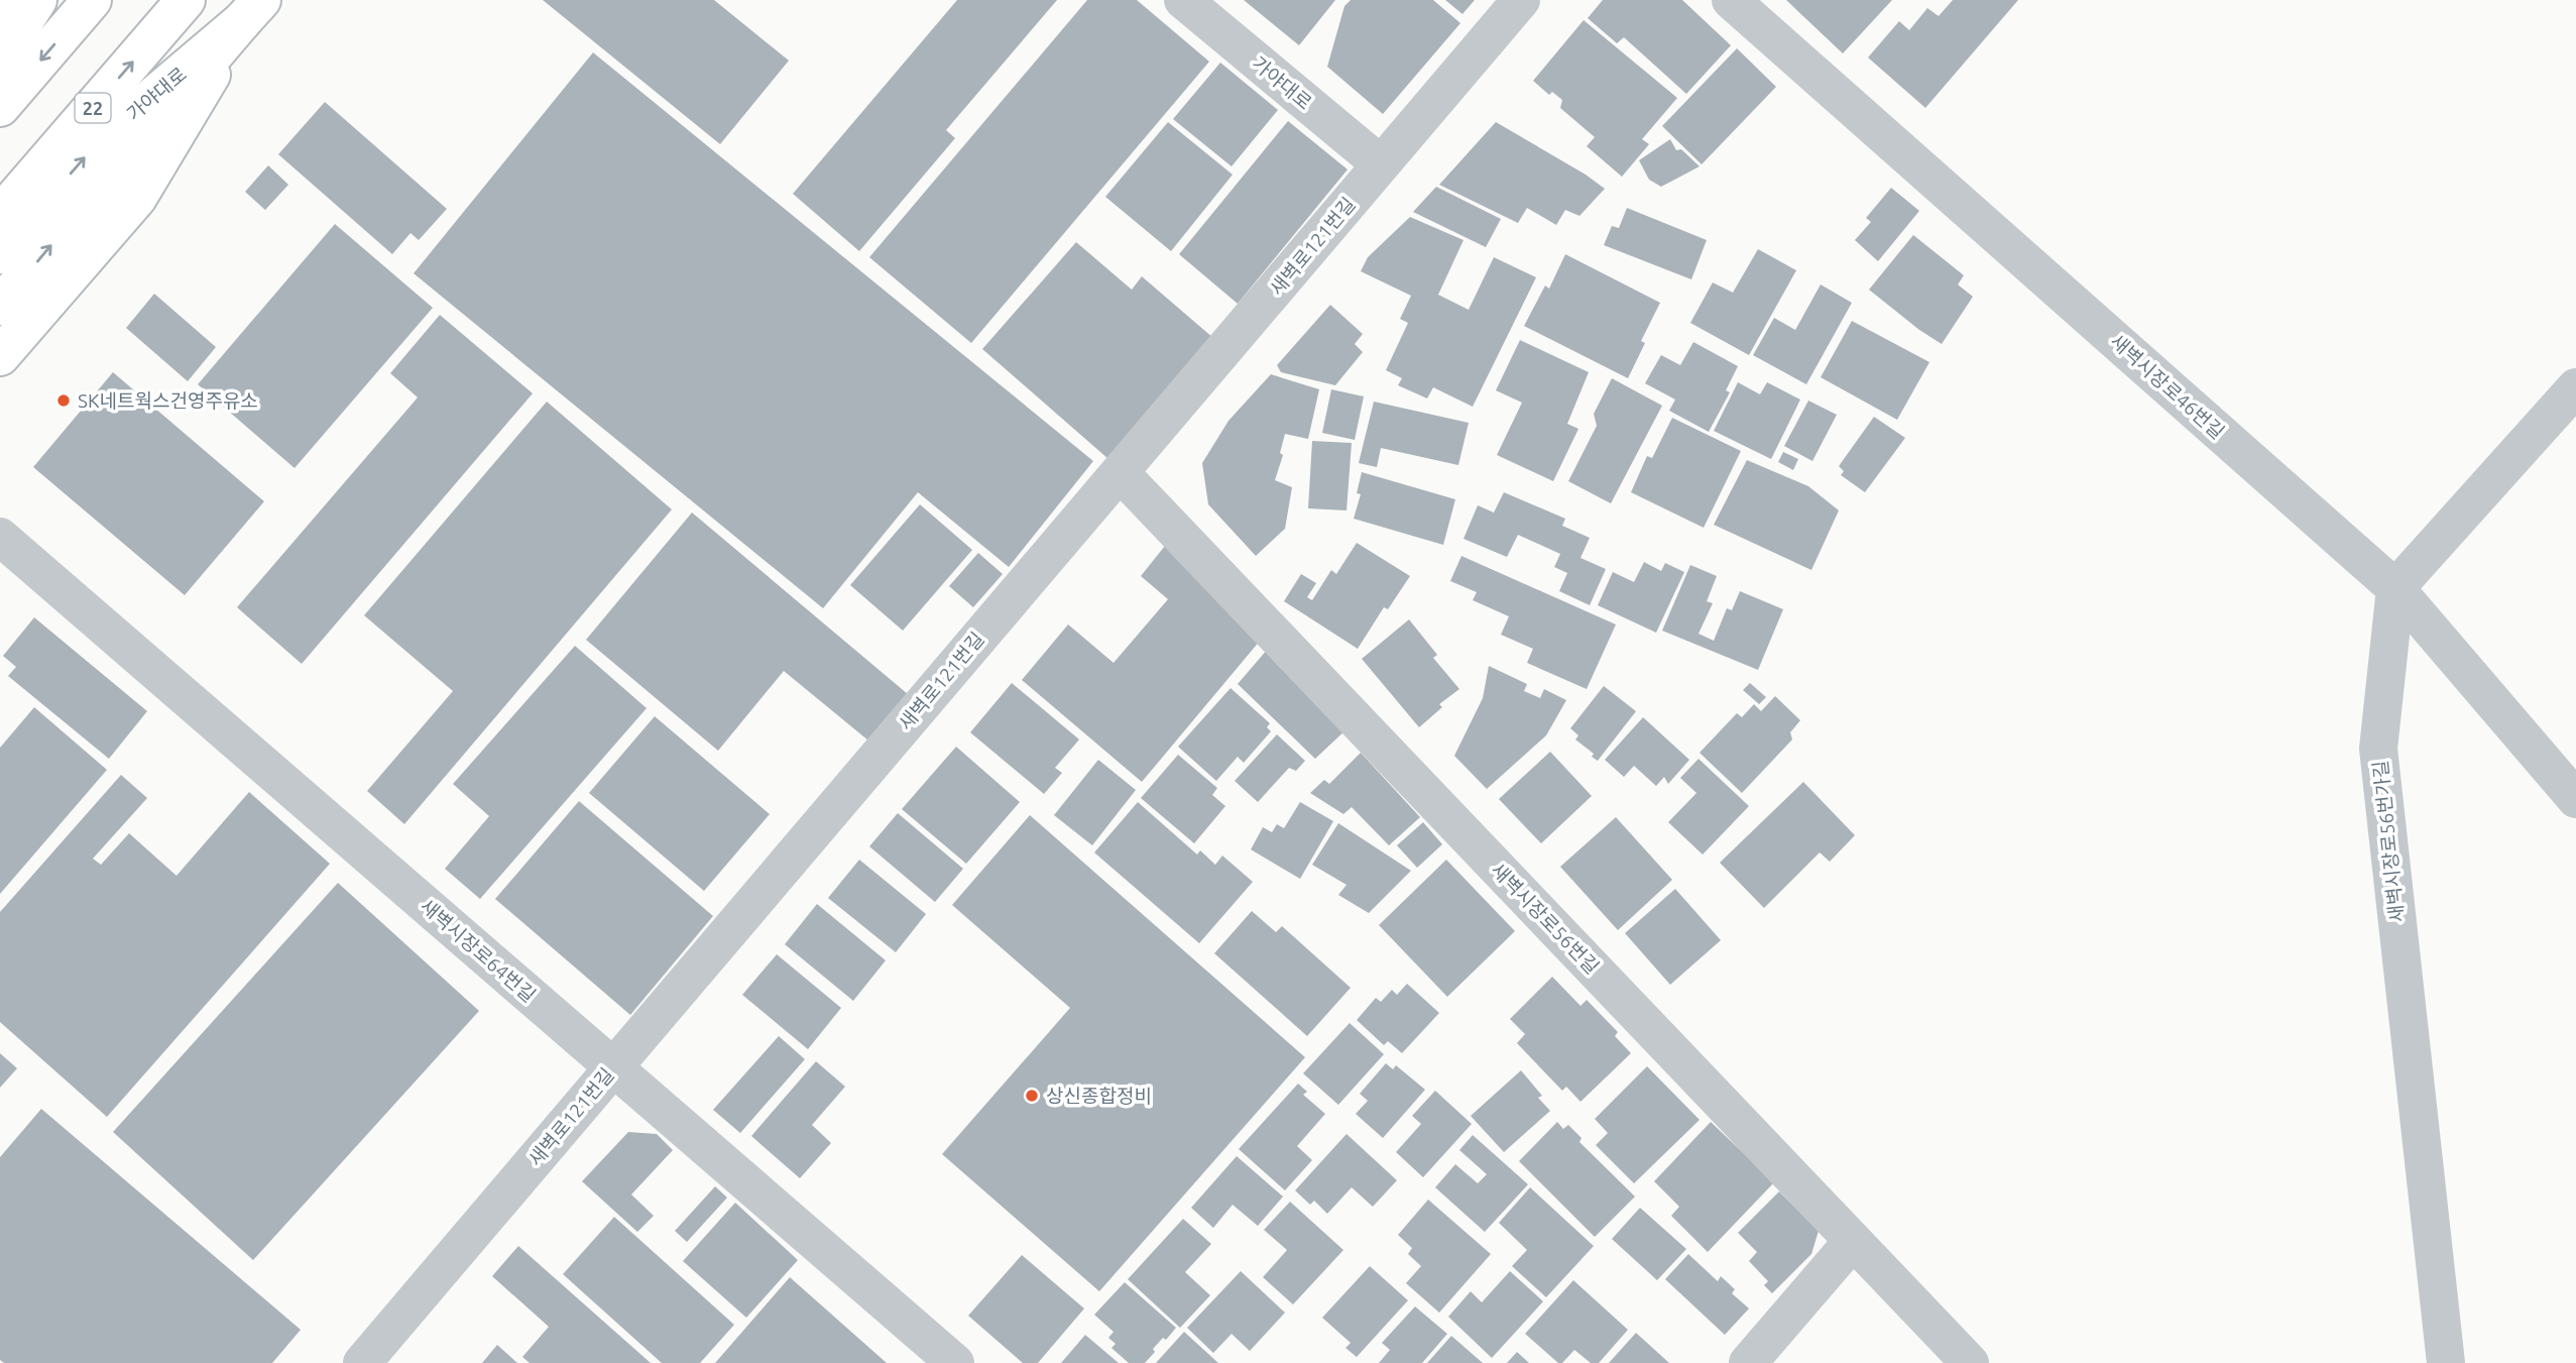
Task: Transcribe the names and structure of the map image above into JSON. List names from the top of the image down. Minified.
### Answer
{"streets":{"main road":["가야대로","22"],"street":["새벽로121번길","새벽시장로46번길","새벽시장로56번가길","새벽시장로56번길","새벽시장로64번길"]},"crossings":[["가야대로","새벽로121번길"],["새벽로121번길","새벽시장로56번길"],["새벽로121번길","새벽시장로64번길"],["새벽시장로46번길","새벽시장로56번가길"]],"one_way":["가야대로"],"places":["SK네트웍스건영주유소","상신종합정비"]}
